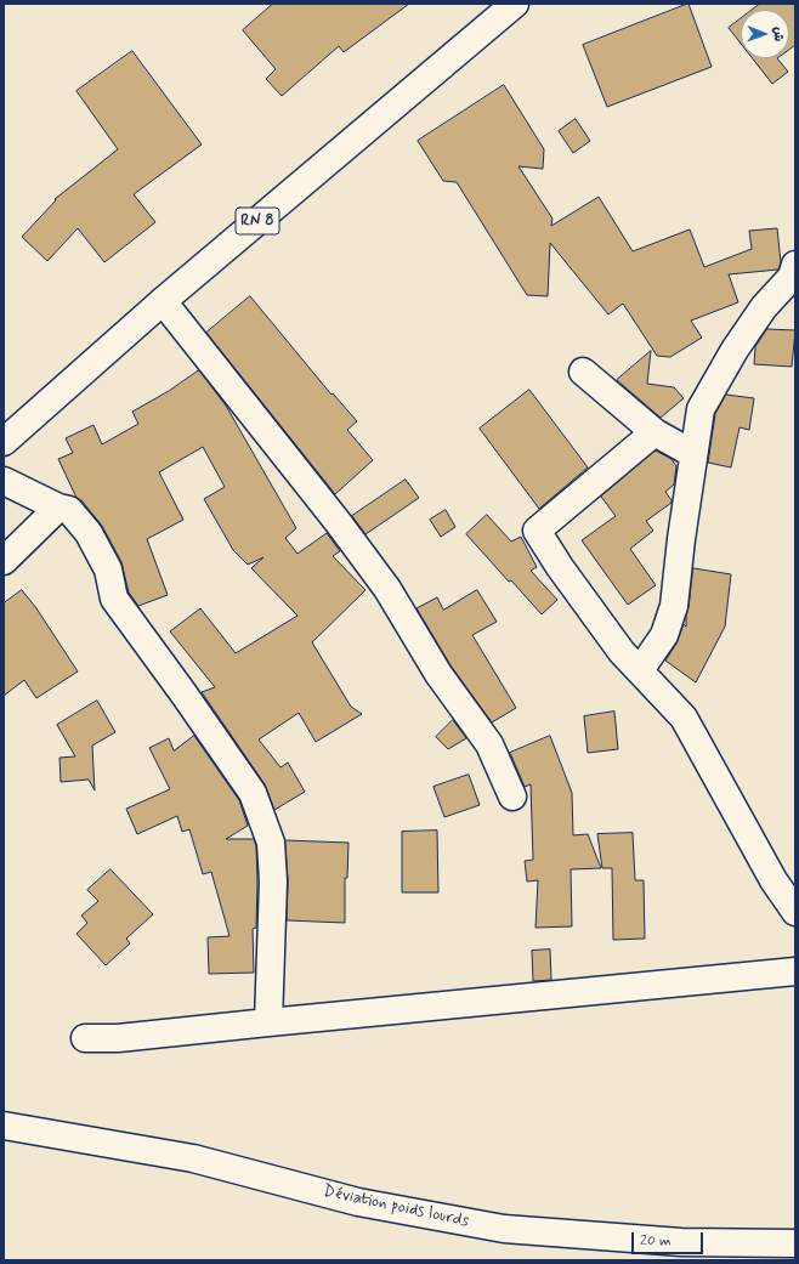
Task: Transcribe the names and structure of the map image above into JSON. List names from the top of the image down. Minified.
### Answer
{"streets":{"main road":["RN 8","Déviation poids lourds"]},"scale_bar":"20 m","north":"right"}
